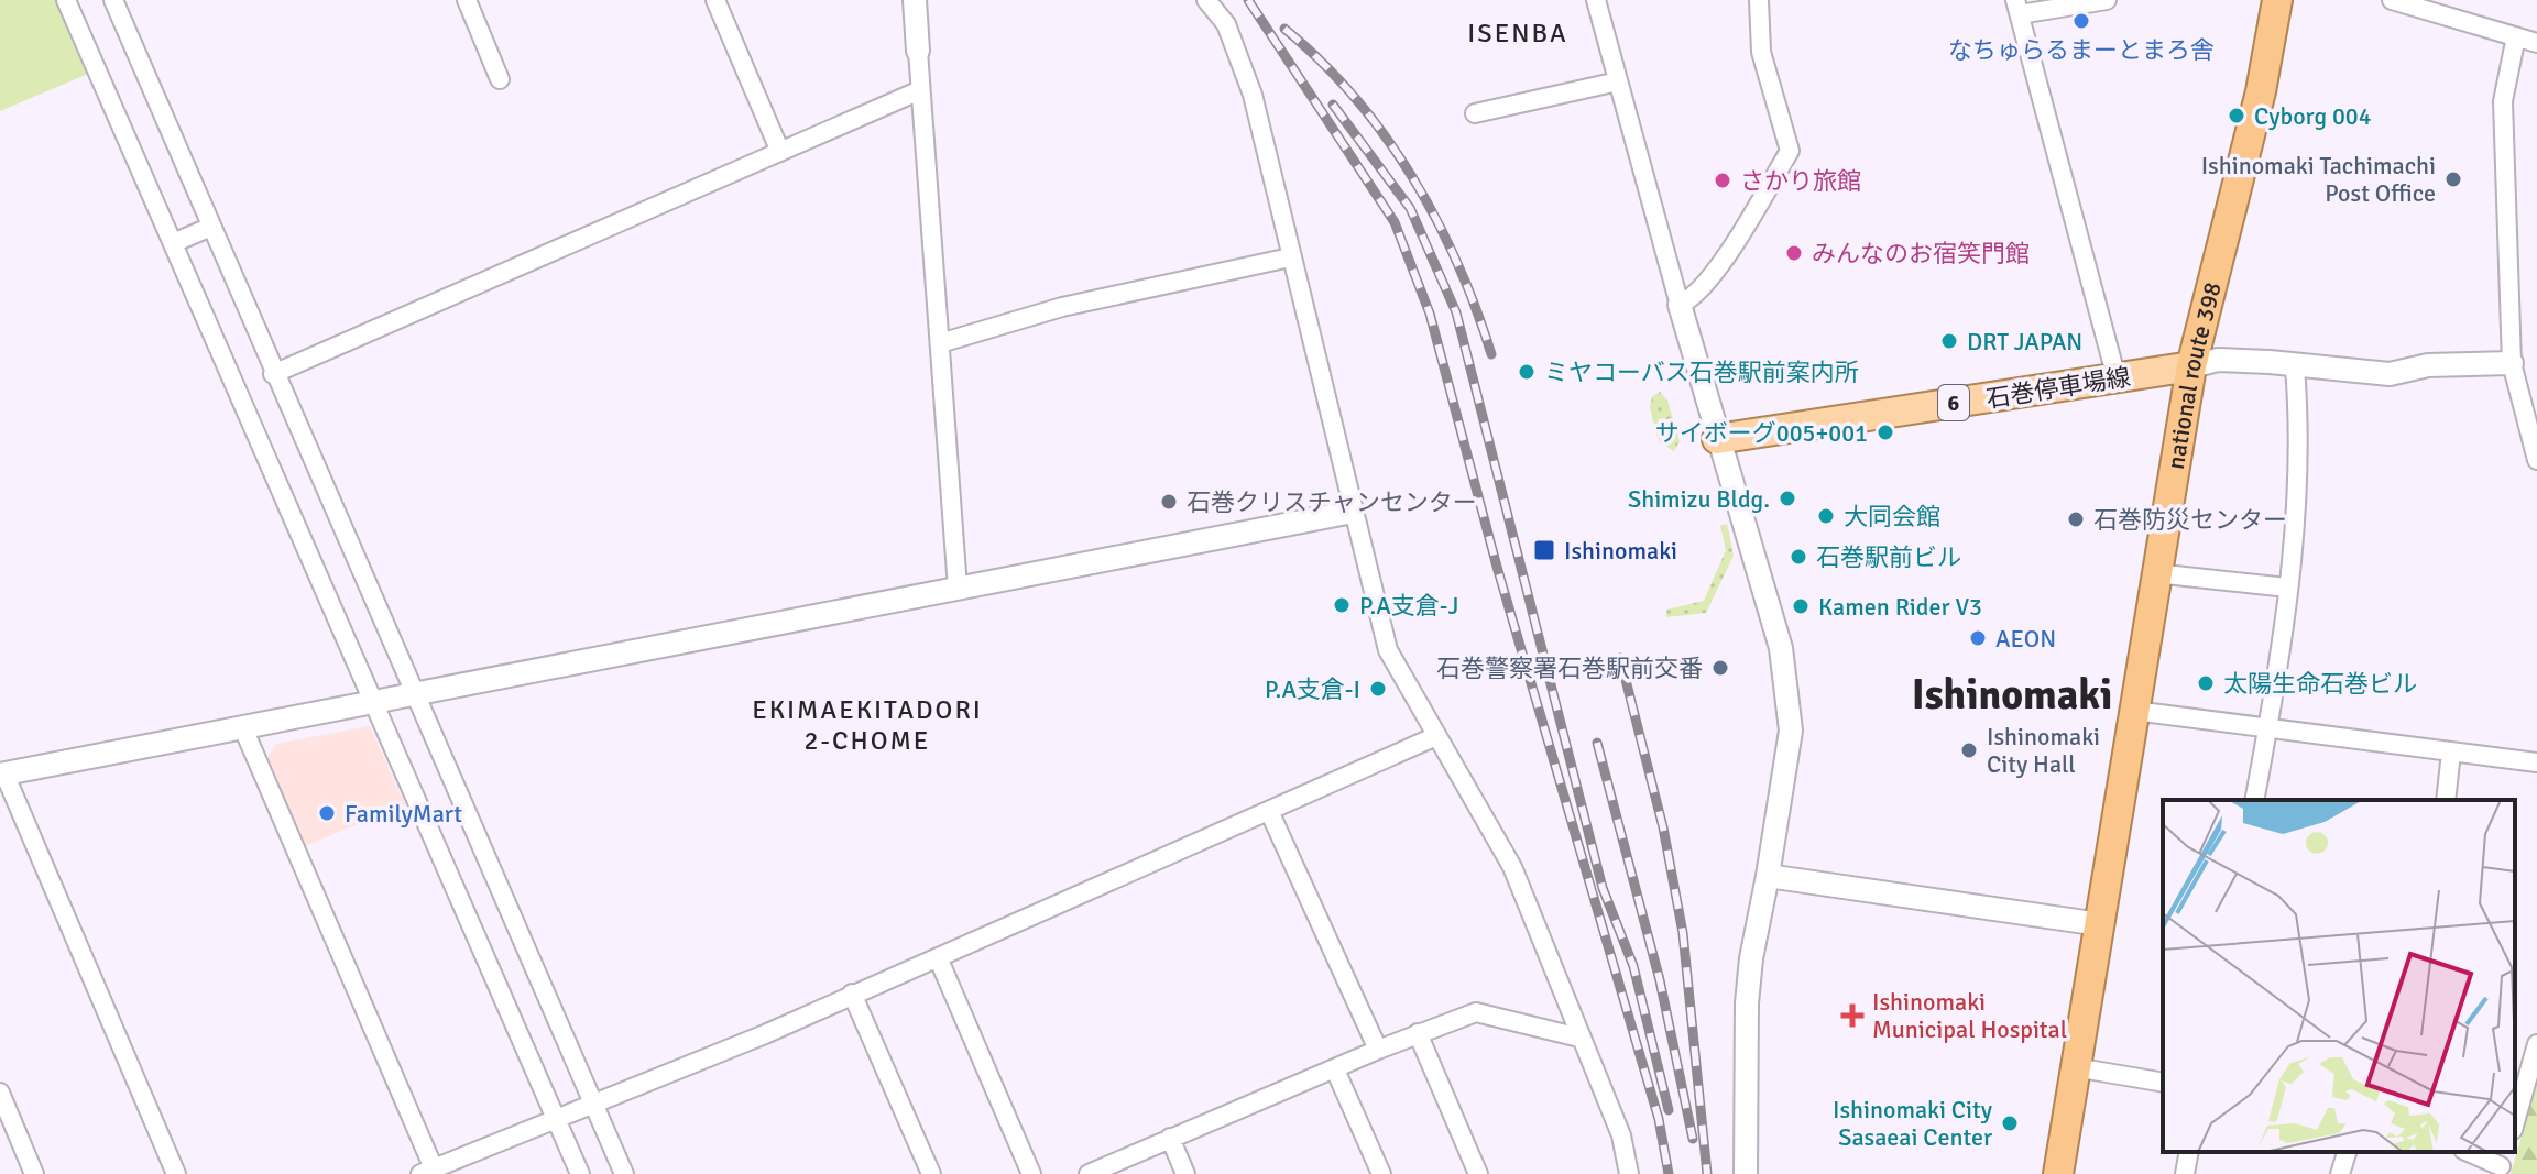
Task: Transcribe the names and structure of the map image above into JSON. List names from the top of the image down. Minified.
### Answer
{"streets":{"highway":["national route 398"],"main road":["石巻停車場線","6"]},"crossings":[["national route 398","石巻停車場線"]],"districts":["ISENBA","Ishinomaki","EKIMAEKITADORI 2-CHOME"],"places":{"other":["なちゅらるまーとまろ舎","Cyborg 004","Ishinomaki Tachimachi Post Office","さかり旅館","みんなのお宿笑門館","DRT JAPAN","ミヤコーバス石巻駅前案内所","サイボーグ005+001","Shimizu Bldg.","石巻クリスチャンセンター","大同会館","石巻防災センター","石巻駅前ビル","P.A支倉-J","Kamen Rider V3","AEON","石巻警察署石巻駅前交番","太陽生命石巻ビル","P.A支倉-I","Ishinomaki City Hall","FamilyMart","Ishinomaki City Sasaeai Center"],"transit":["Ishinomaki"],"health":["Ishinomaki Municipal Hospital"]}}
